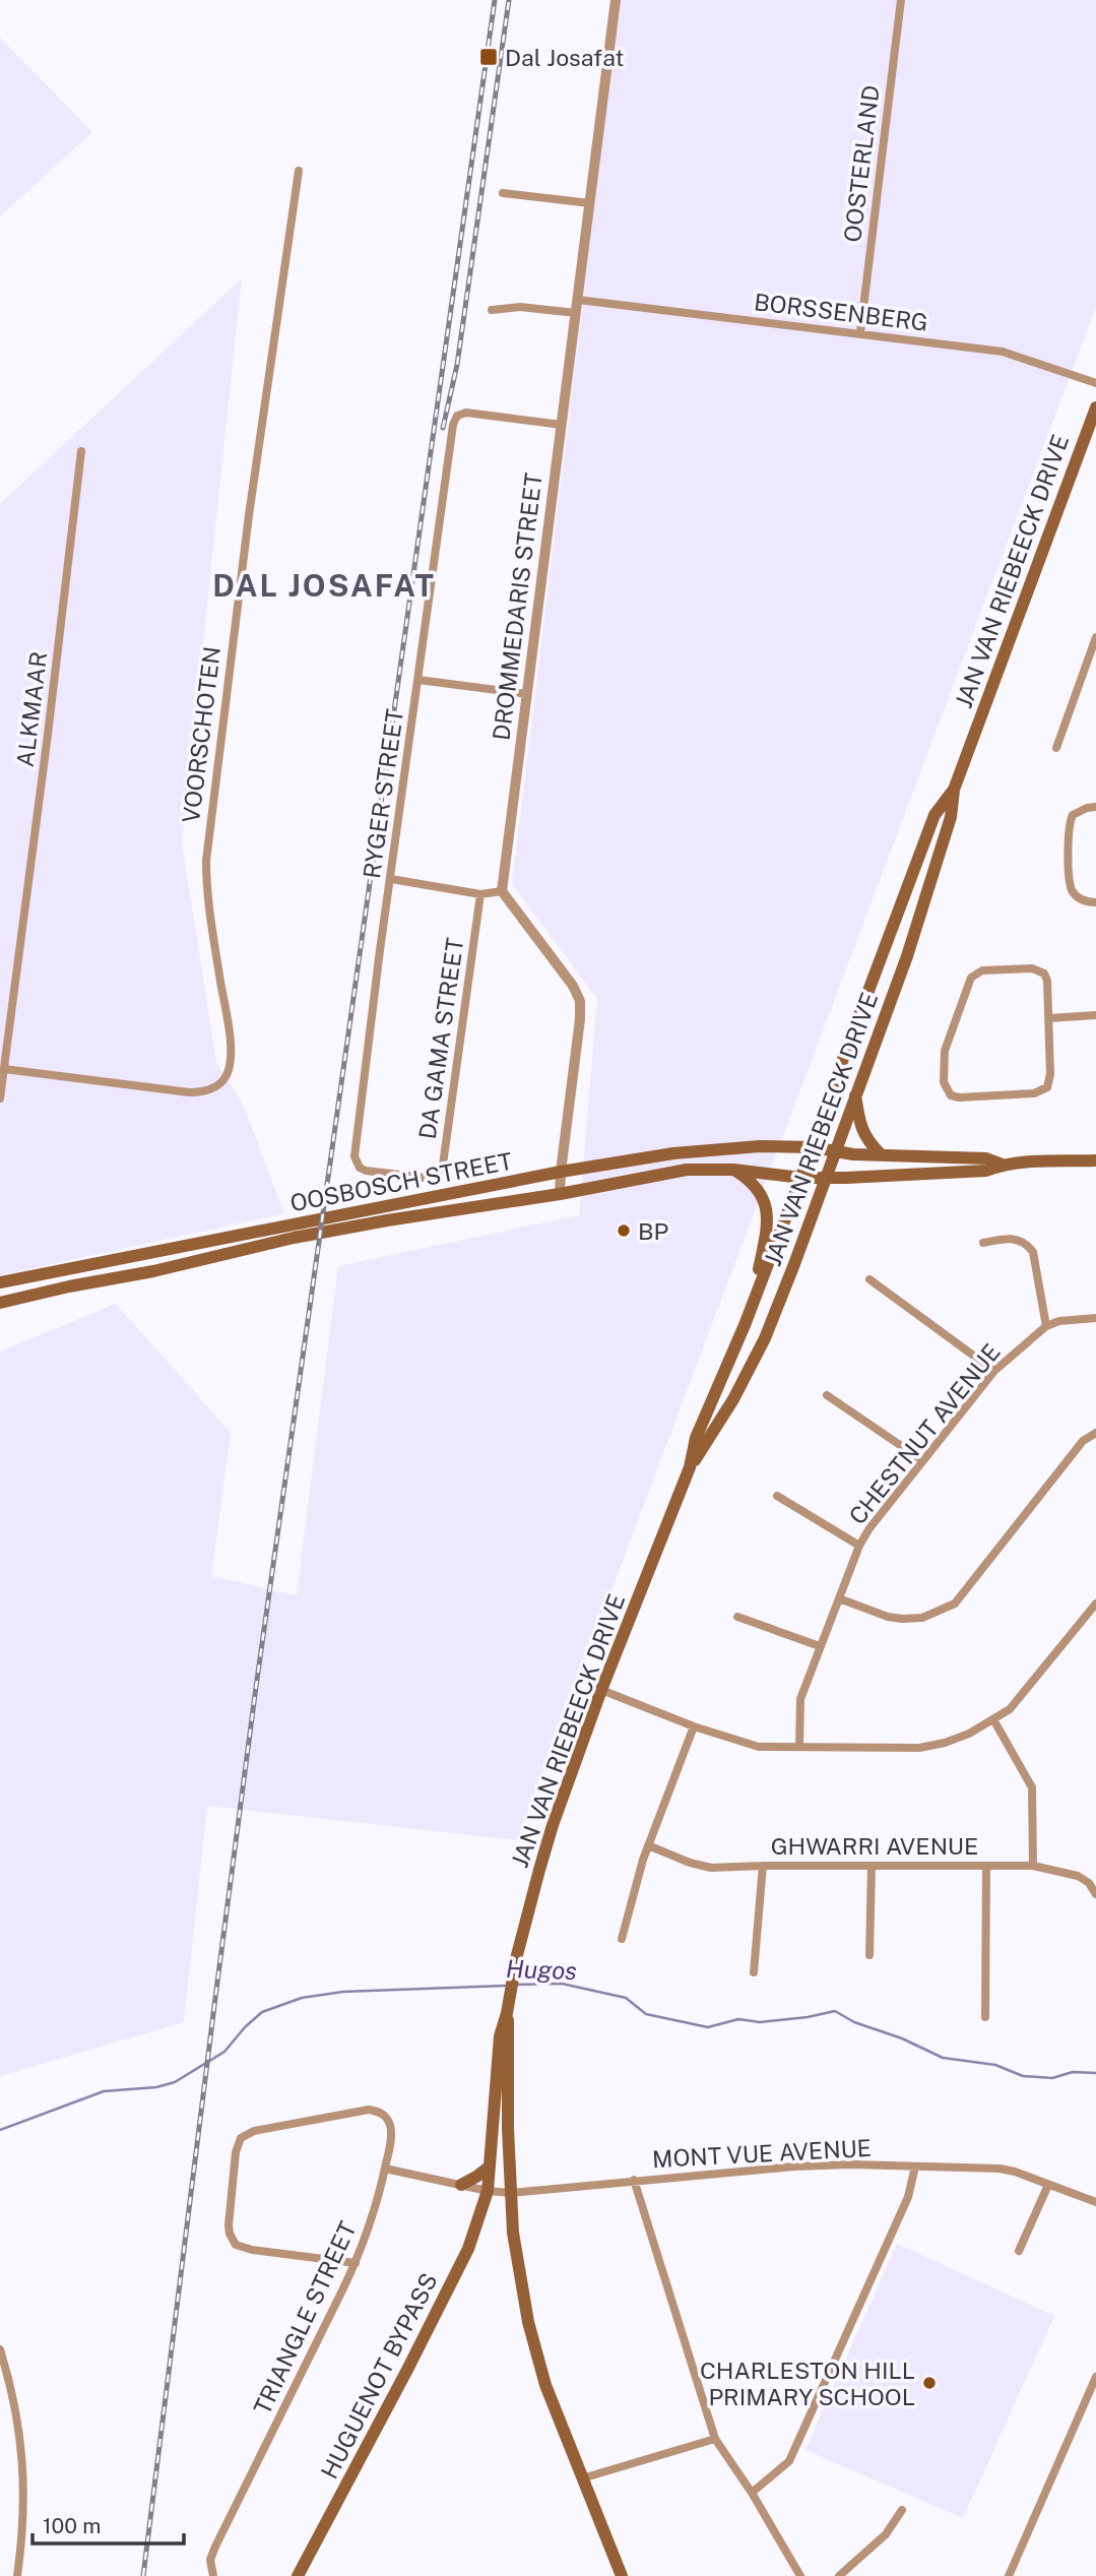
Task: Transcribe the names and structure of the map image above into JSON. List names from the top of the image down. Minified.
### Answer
{"streets":{"main road":["JAN VAN RIEBEECK DRIVE","OOSBOSCH STREET","HUGUENOT BYPASS"],"street":["OOSTERLAND","BORSSENBERG","DROMMEDARIS STREET","ALKMAAR","VOORSCHOTEN","RYGER STREET","DA GAMA STREET","CHESTNUT AVENUE","GHWARRI AVENUE","MONT VUE AVENUE","TRIANGLE STREET"]},"crossings":[["OOSTERLAND","BORSSENBERG"],["BORSSENBERG","DROMMEDARIS STREET"],["JAN VAN RIEBEECK DRIVE","OOSBOSCH STREET"],["JAN VAN RIEBEECK DRIVE","MONT VUE AVENUE"],["JAN VAN RIEBEECK DRIVE","HUGUENOT BYPASS"],["DROMMEDARIS STREET","RYGER STREET"],["ALKMAAR","VOORSCHOTEN"],["RYGER STREET","DA GAMA STREET"],["MONT VUE AVENUE","HUGUENOT BYPASS"]],"districts":["DAL JOSAFAT"],"water":["Hugos"],"places":{"transit":["Dal Josafat"],"other":["BP","CHARLESTON HILL PRIMARY SCHOOL"]},"scale_bar":"100 m"}
